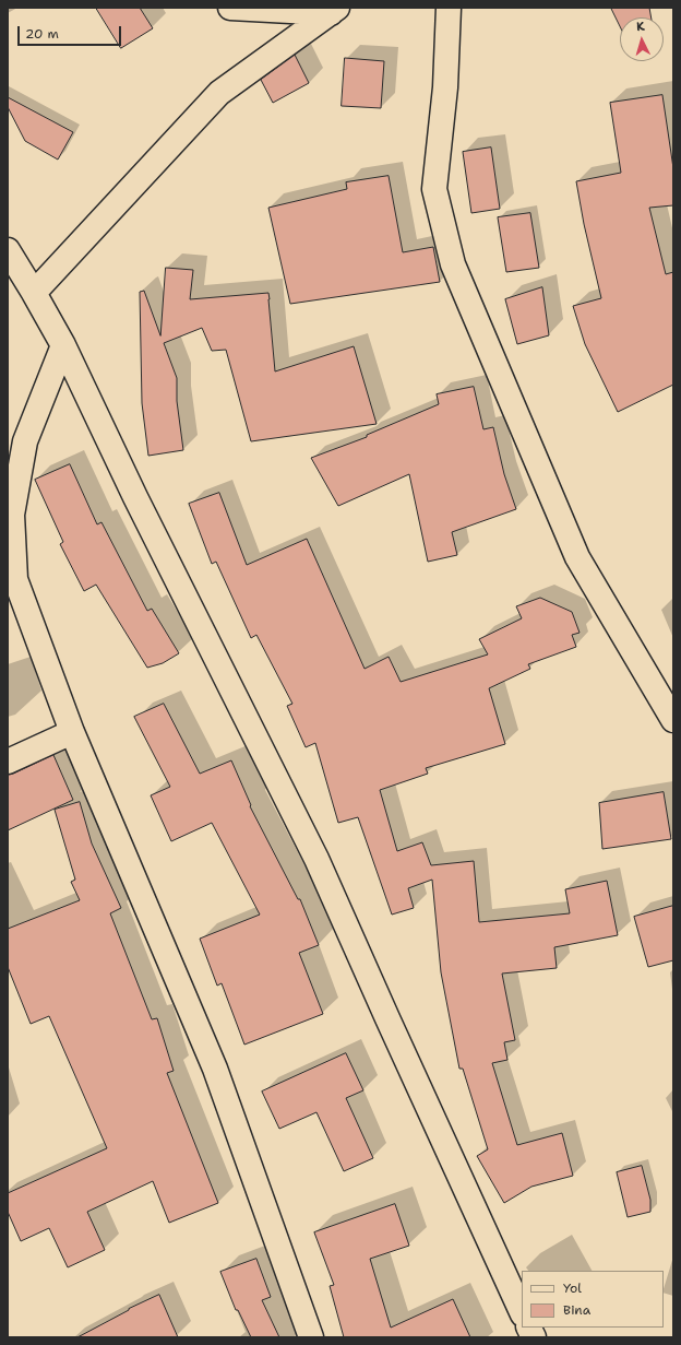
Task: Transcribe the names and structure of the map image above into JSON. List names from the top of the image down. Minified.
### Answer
{"legend":["Yol","Bina"],"scale_bar":"20 m","north":"top"}
